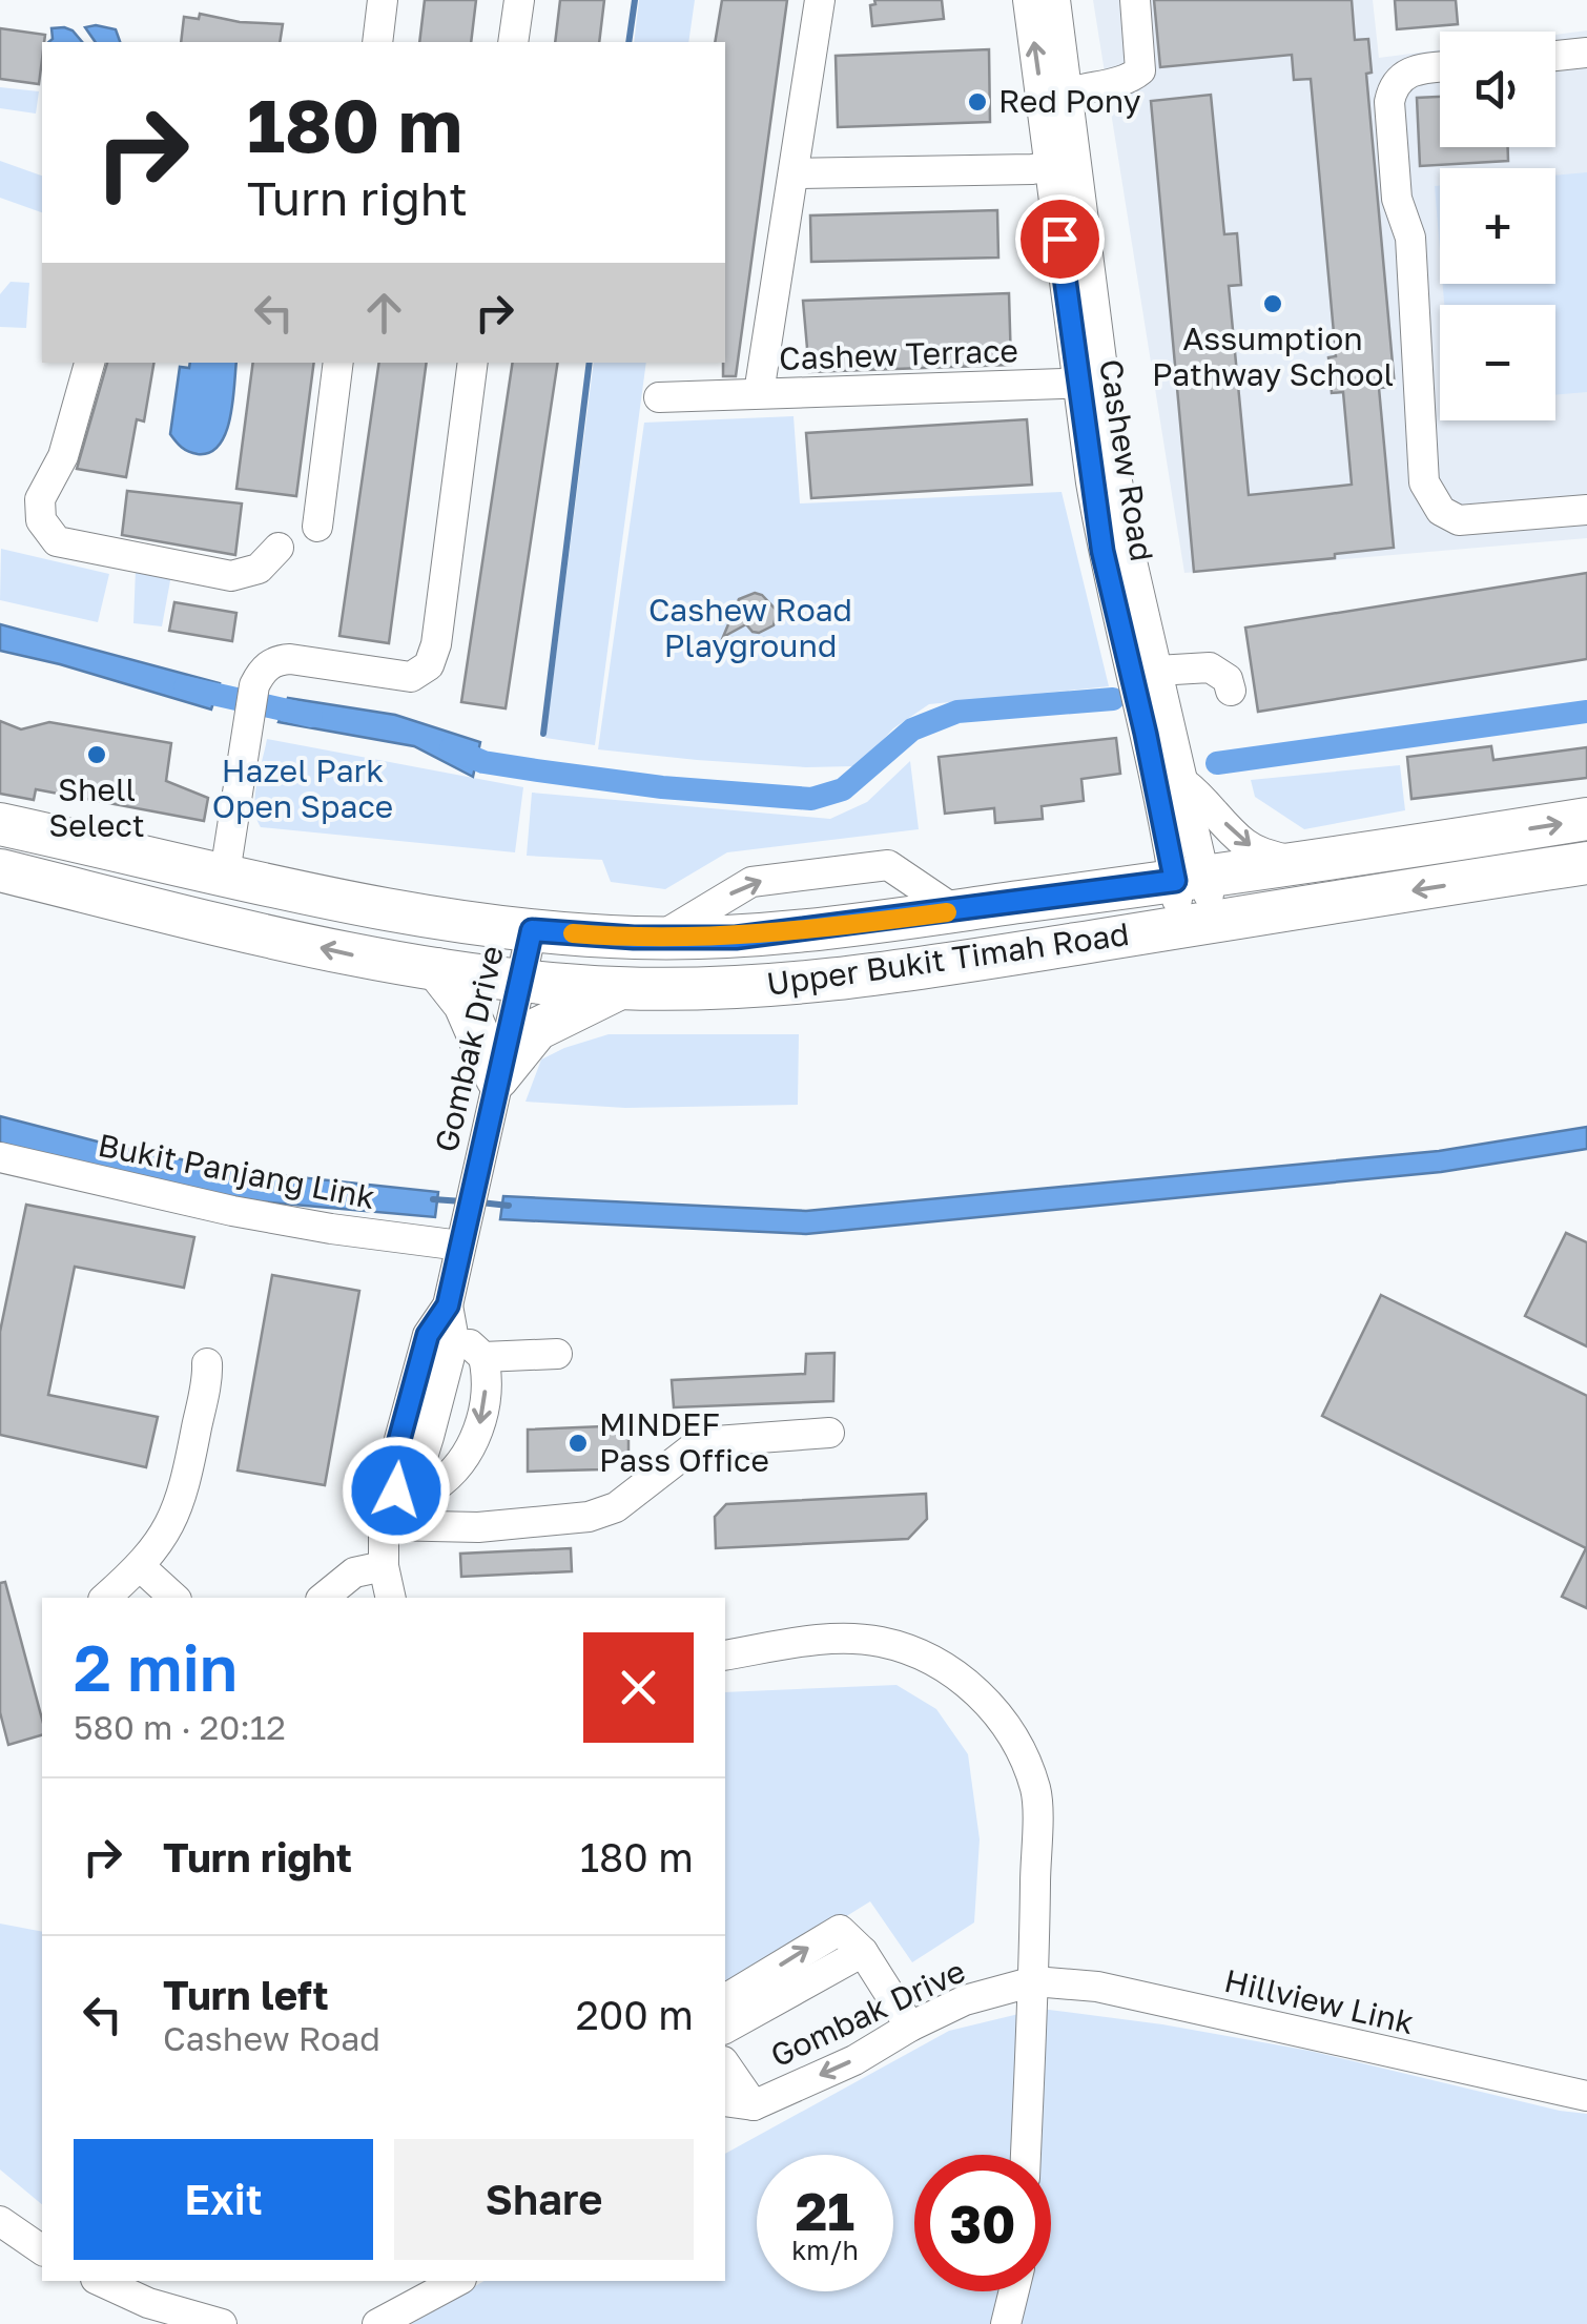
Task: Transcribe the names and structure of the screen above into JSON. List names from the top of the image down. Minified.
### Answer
{"streets":{"highway":["Upper Bukit Timah Road"],"street":["Cashew Terrace","Cashew Road","Gombak Drive","Bukit Panjang Link","Hillview Link"]},"crossings":[["Cashew Terrace","Cashew Road"],["Cashew Road","Upper Bukit Timah Road"],["Upper Bukit Timah Road","Gombak Drive"],["Gombak Drive","Bukit Panjang Link"],["Gombak Drive","Hillview Link"]],"parks":["Cashew Road Playground","Hazel Park Open Space"],"places":["Red Pony","Assumption Pathway School","Shell Select","MINDEF Pass Office"],"page":{"map_buttons":["+","−"],"turn":["180 m","Turn right"],"heading":["2 min","580 m · 20:12"],"list":[{"name":"Turn right","value":"180 m"},{"name":"Turn left","note":"Cashew Road","value":"200 m"}],"buttons":["Exit","Share"],"speed":"21 km/h","limit":"30"}}
